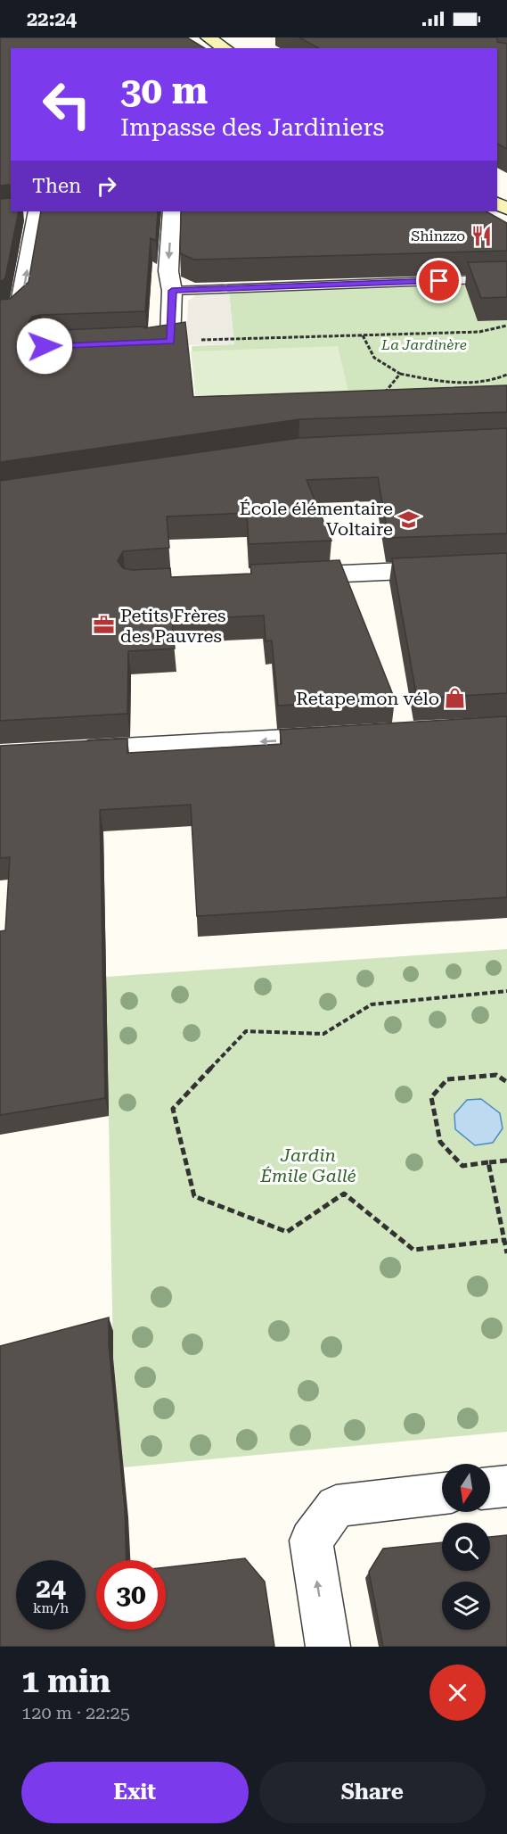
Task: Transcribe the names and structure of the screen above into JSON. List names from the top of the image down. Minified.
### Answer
{"parks":["La Jardinère","Jardin Émile Gallé"],"places":{"restaurant":["Shinzzo"],"school or university":["École élémentaire Voltaire"],"office":["Petits Frères des Pauvres"],"shop":["Retape mon vélo"]},"north":"bottom","page":{"status":"22:24","turn":["30 m","Impasse des Jardiniers"],"then":"Then","speed":"24 km/h","limit":"30","heading":["1 min","120 m · 22:25"],"buttons":["Exit","Share"]}}
